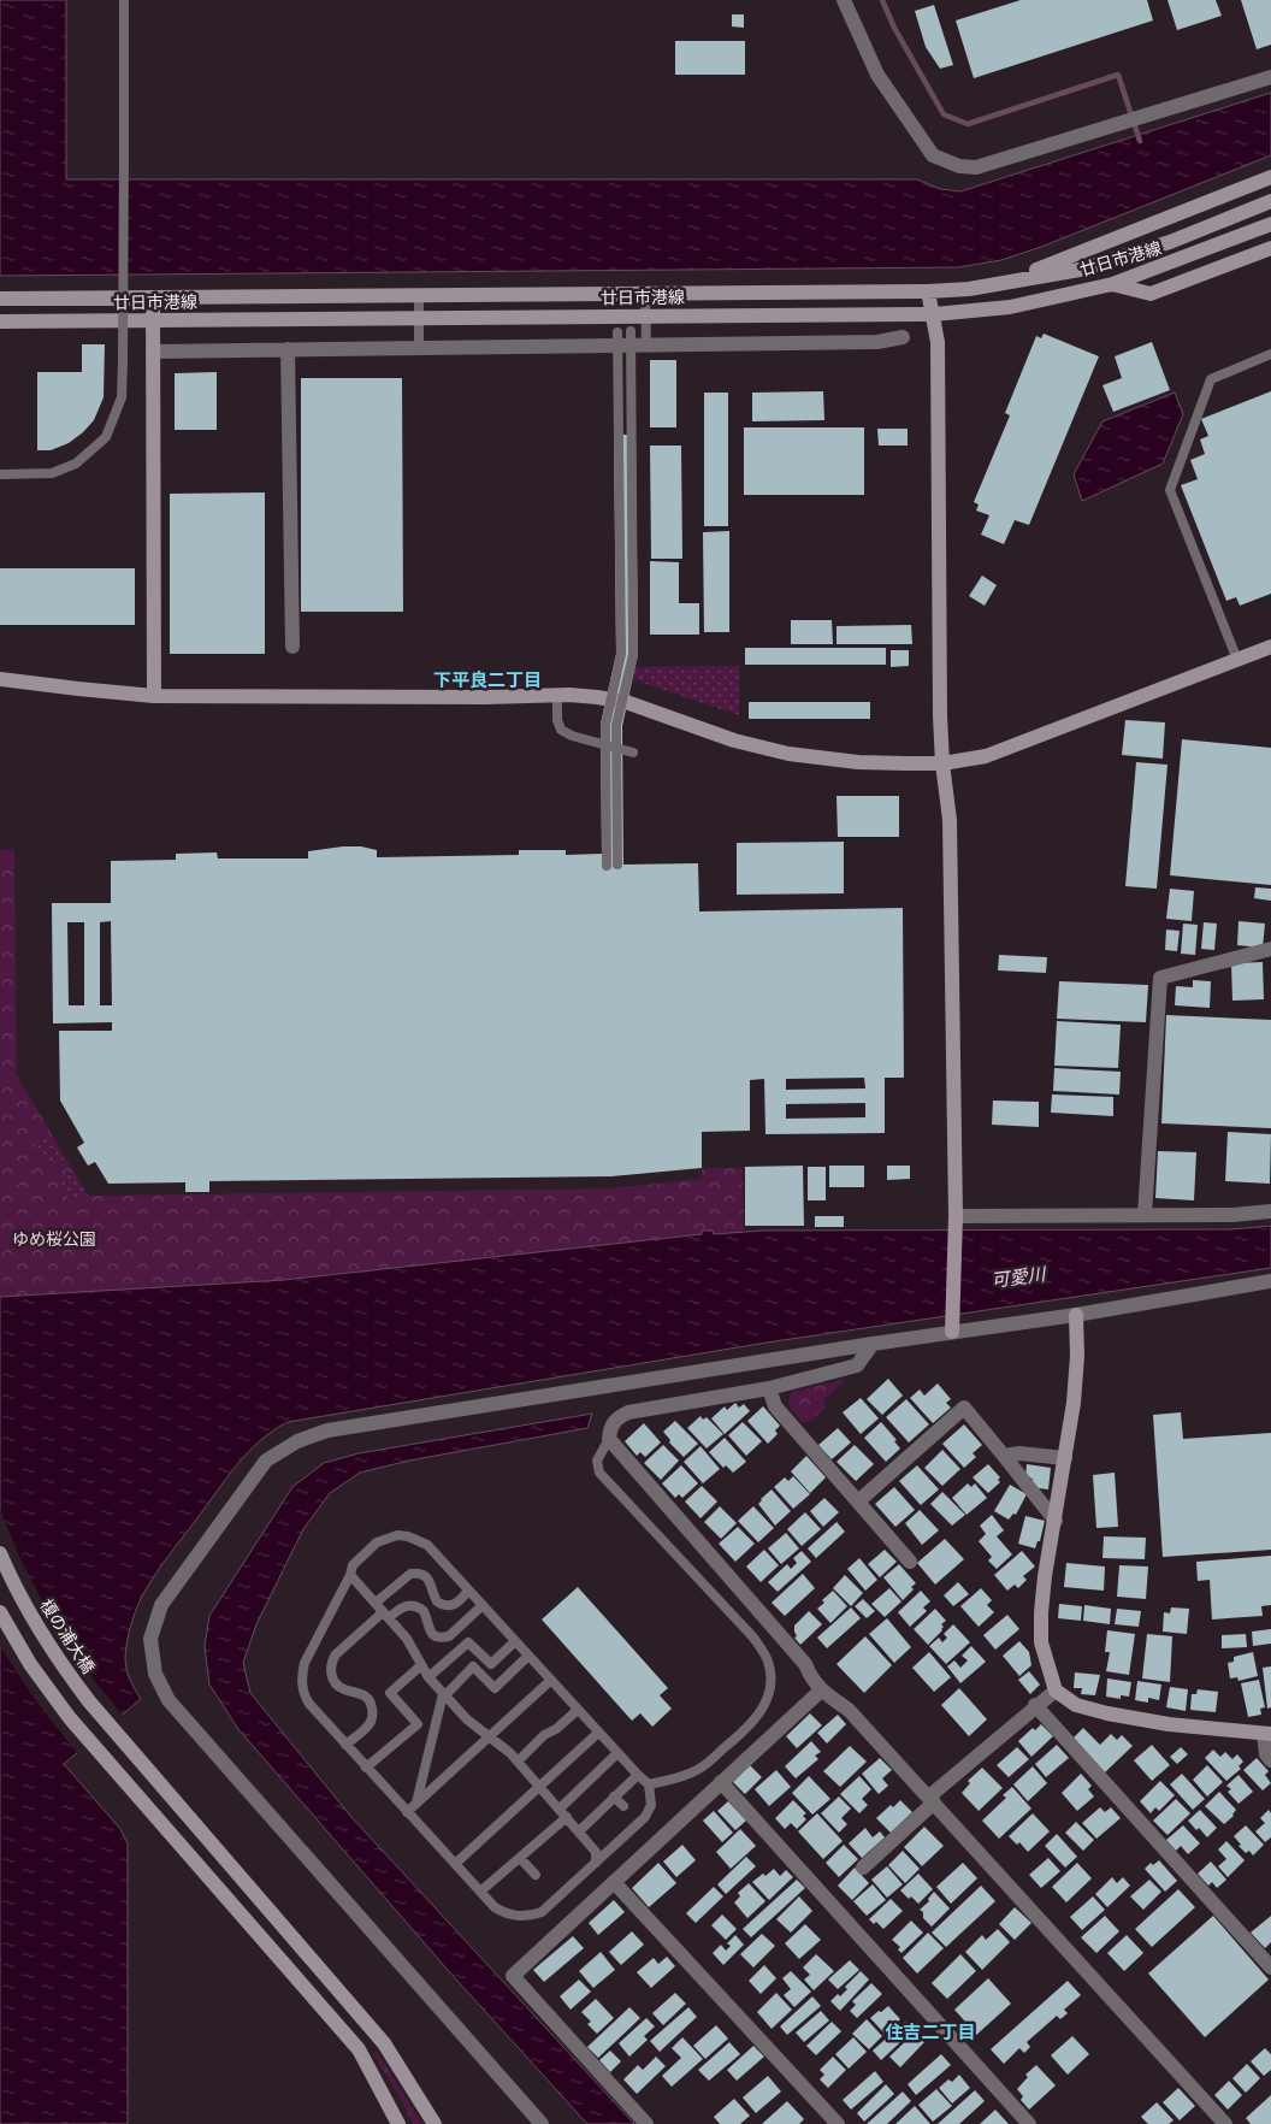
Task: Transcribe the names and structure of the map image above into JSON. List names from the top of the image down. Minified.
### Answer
{"streets":{"street":["廿日市港線","榎の浦大橋"]},"districts":["下平良二丁目","住吉二丁目"],"water":["可愛川"],"parks":["ゆめ桜公園"]}
